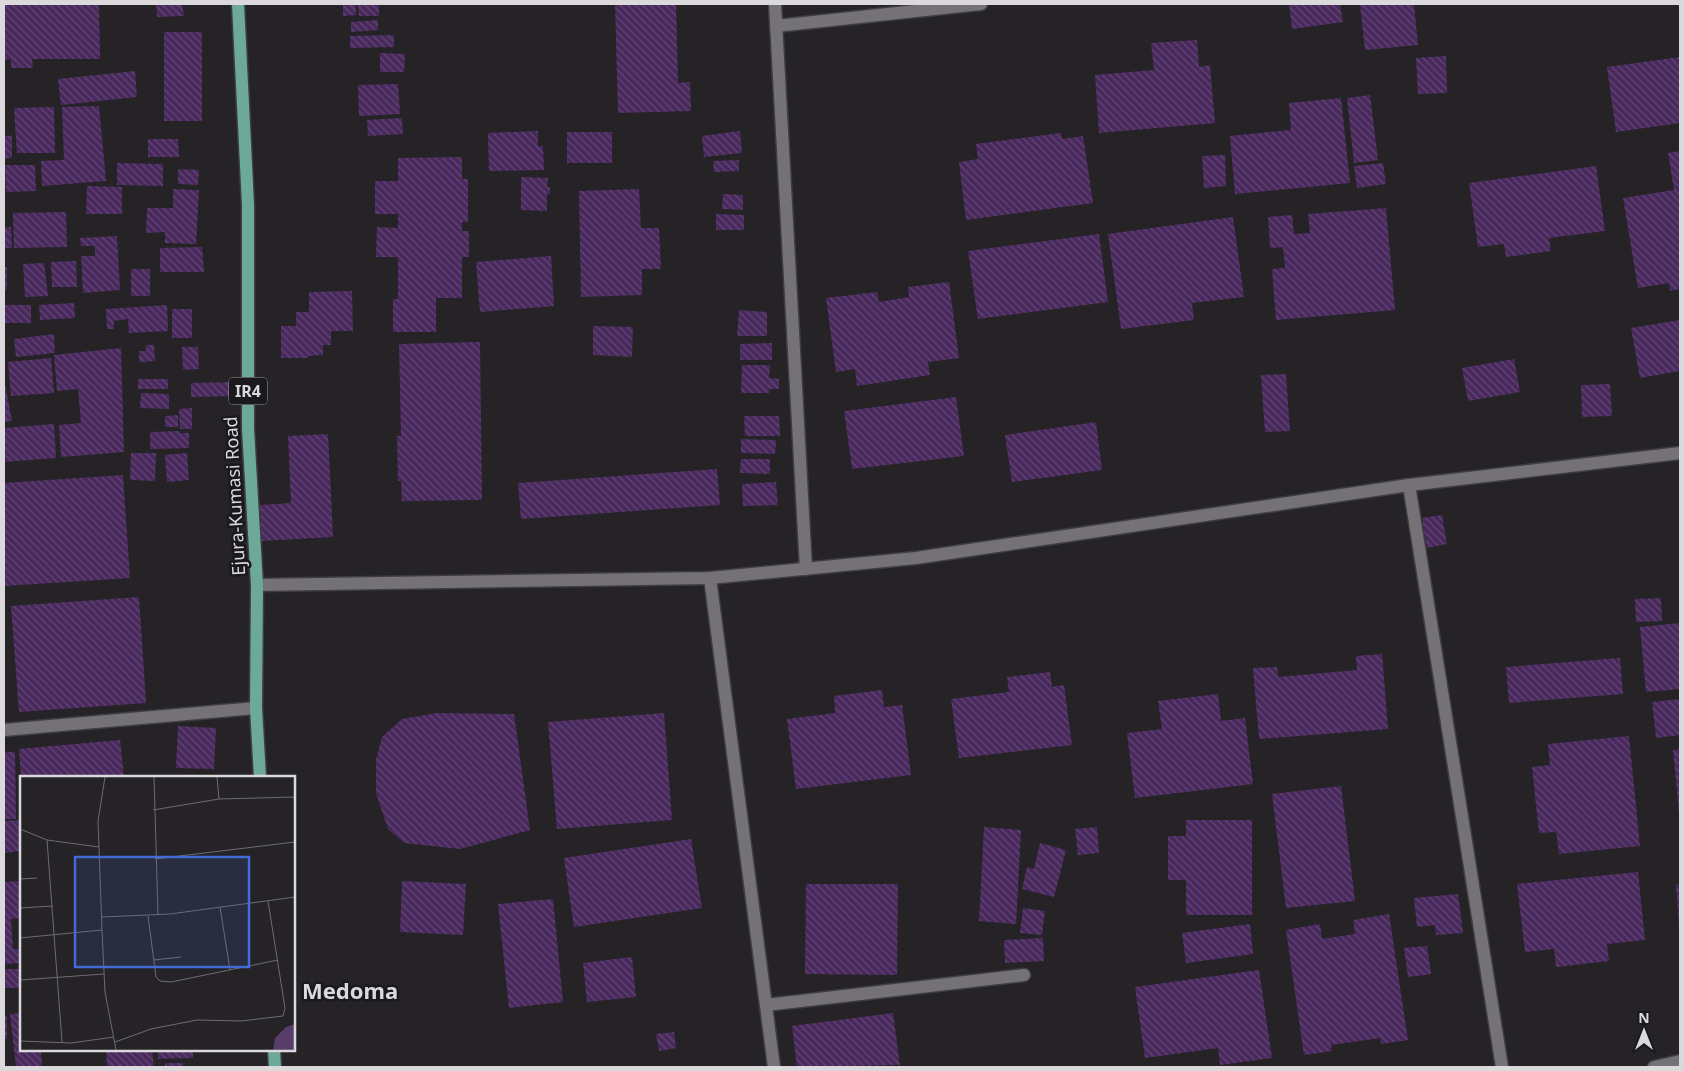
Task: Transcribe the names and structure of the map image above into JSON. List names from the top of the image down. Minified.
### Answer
{"streets":{"main road":["IR4","Ejura-Kumasi Road"]},"districts":["Medoma"],"north":"top"}
